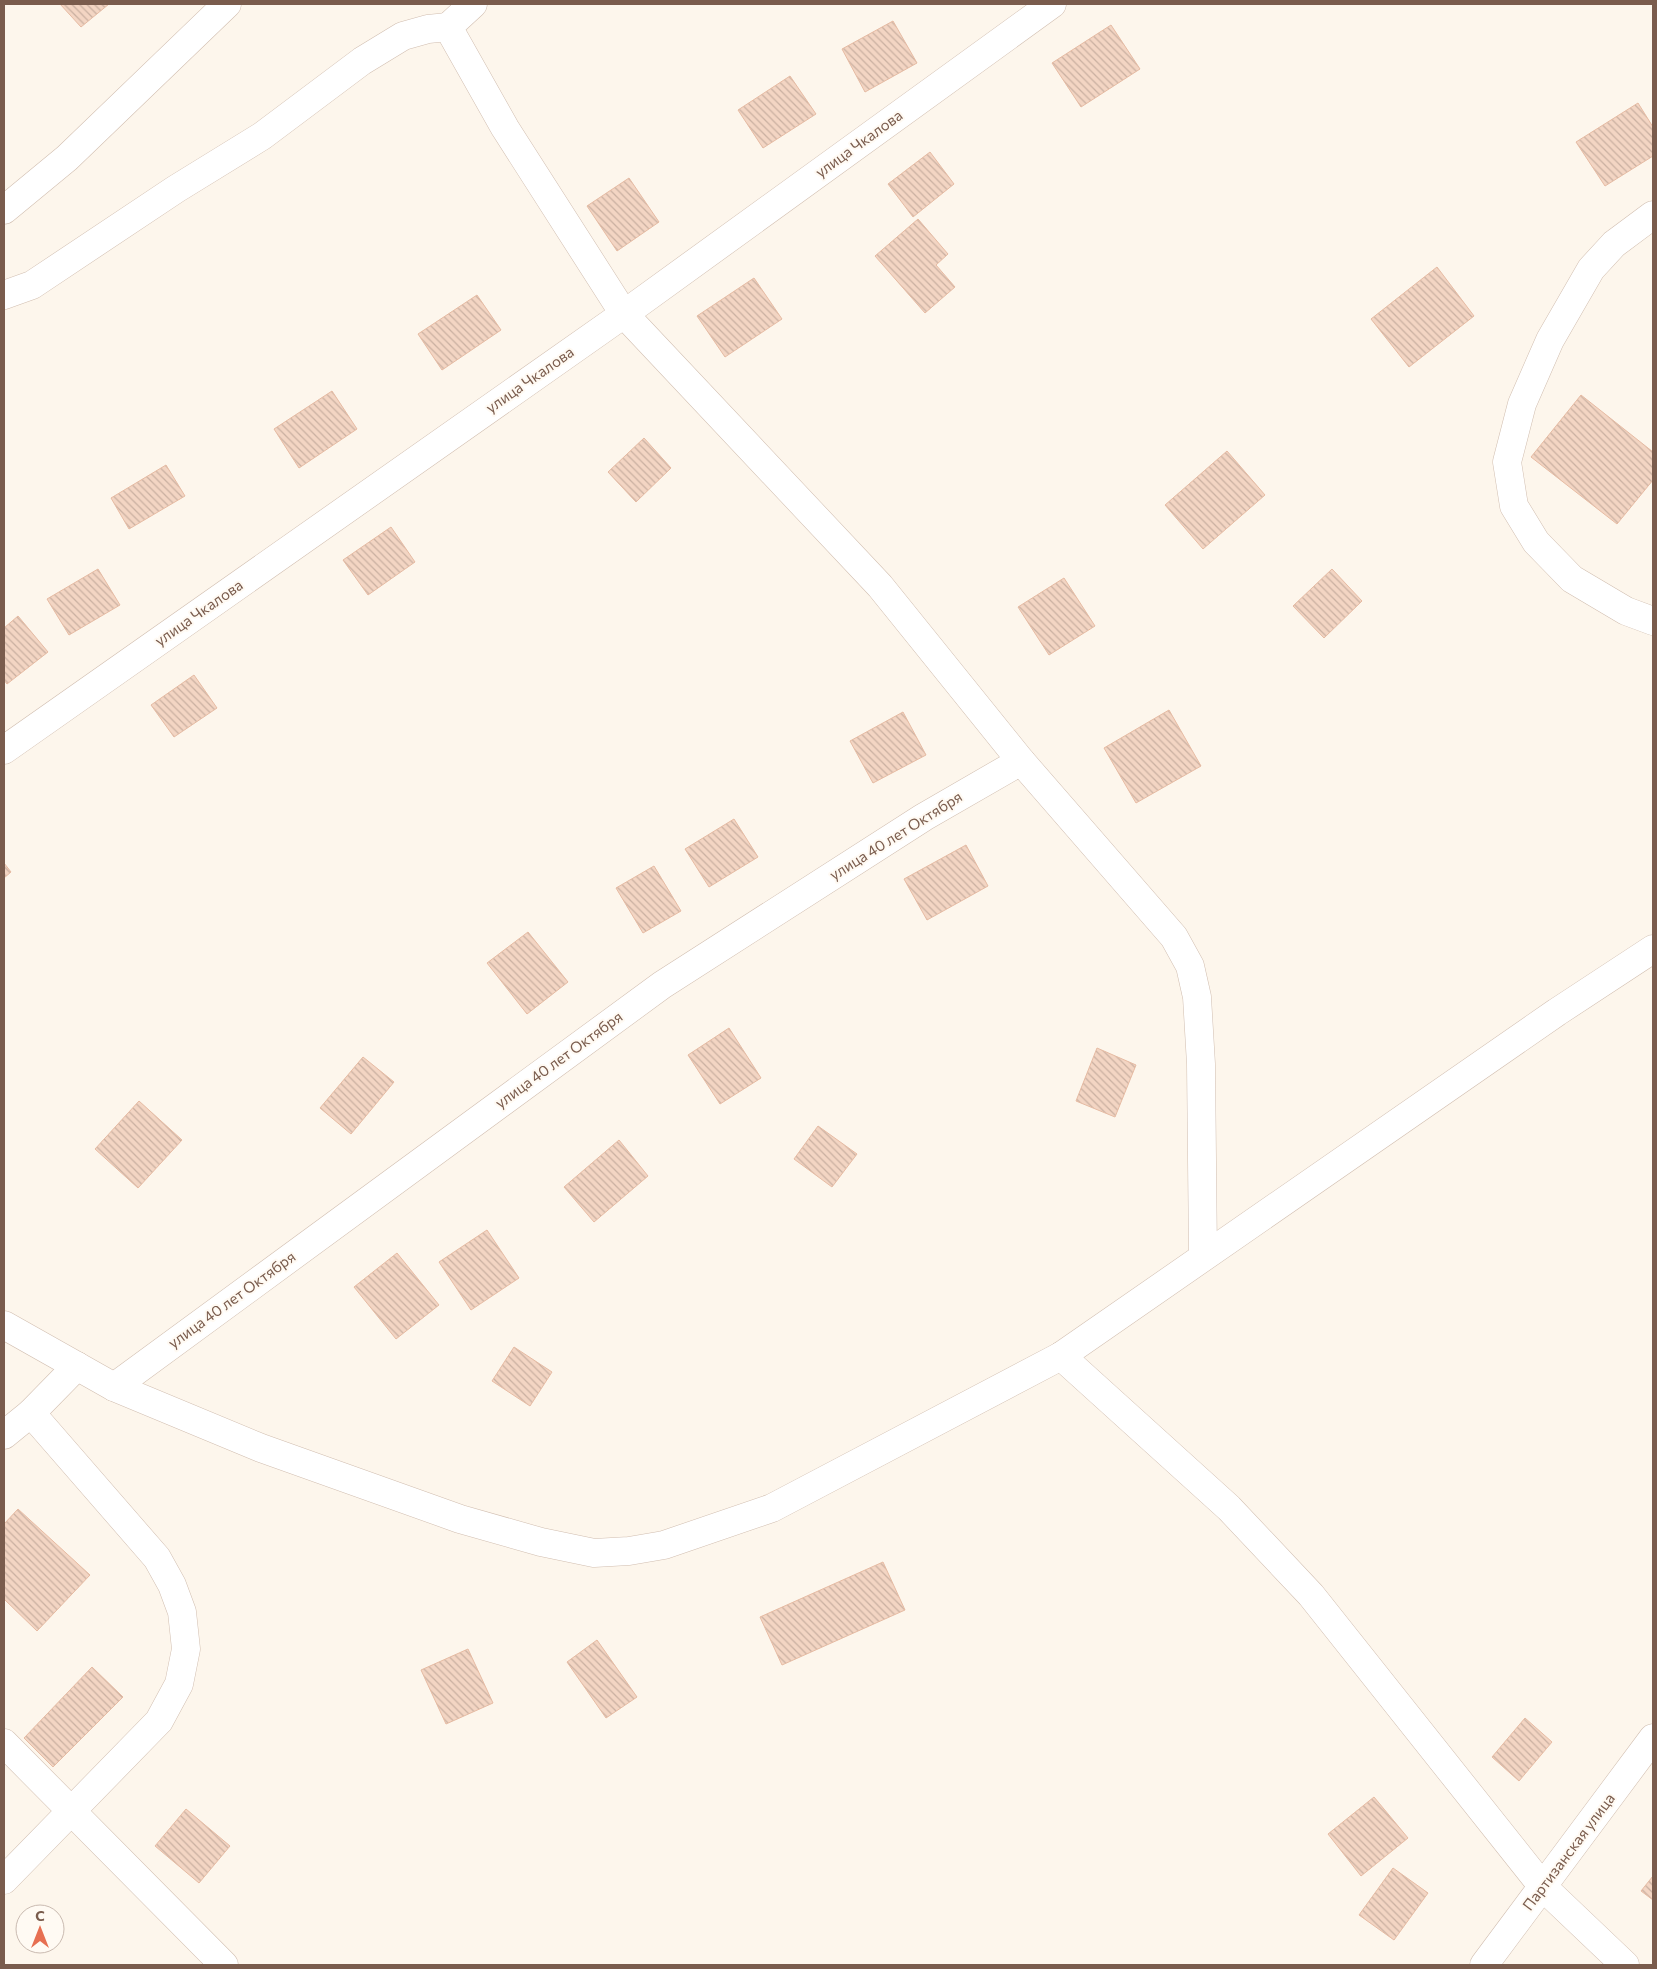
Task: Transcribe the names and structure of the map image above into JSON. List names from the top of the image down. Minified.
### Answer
{"streets":{"street":["улица Чкалова","улица 40 лет Октября","Партизанская улица"]},"north":"top"}
